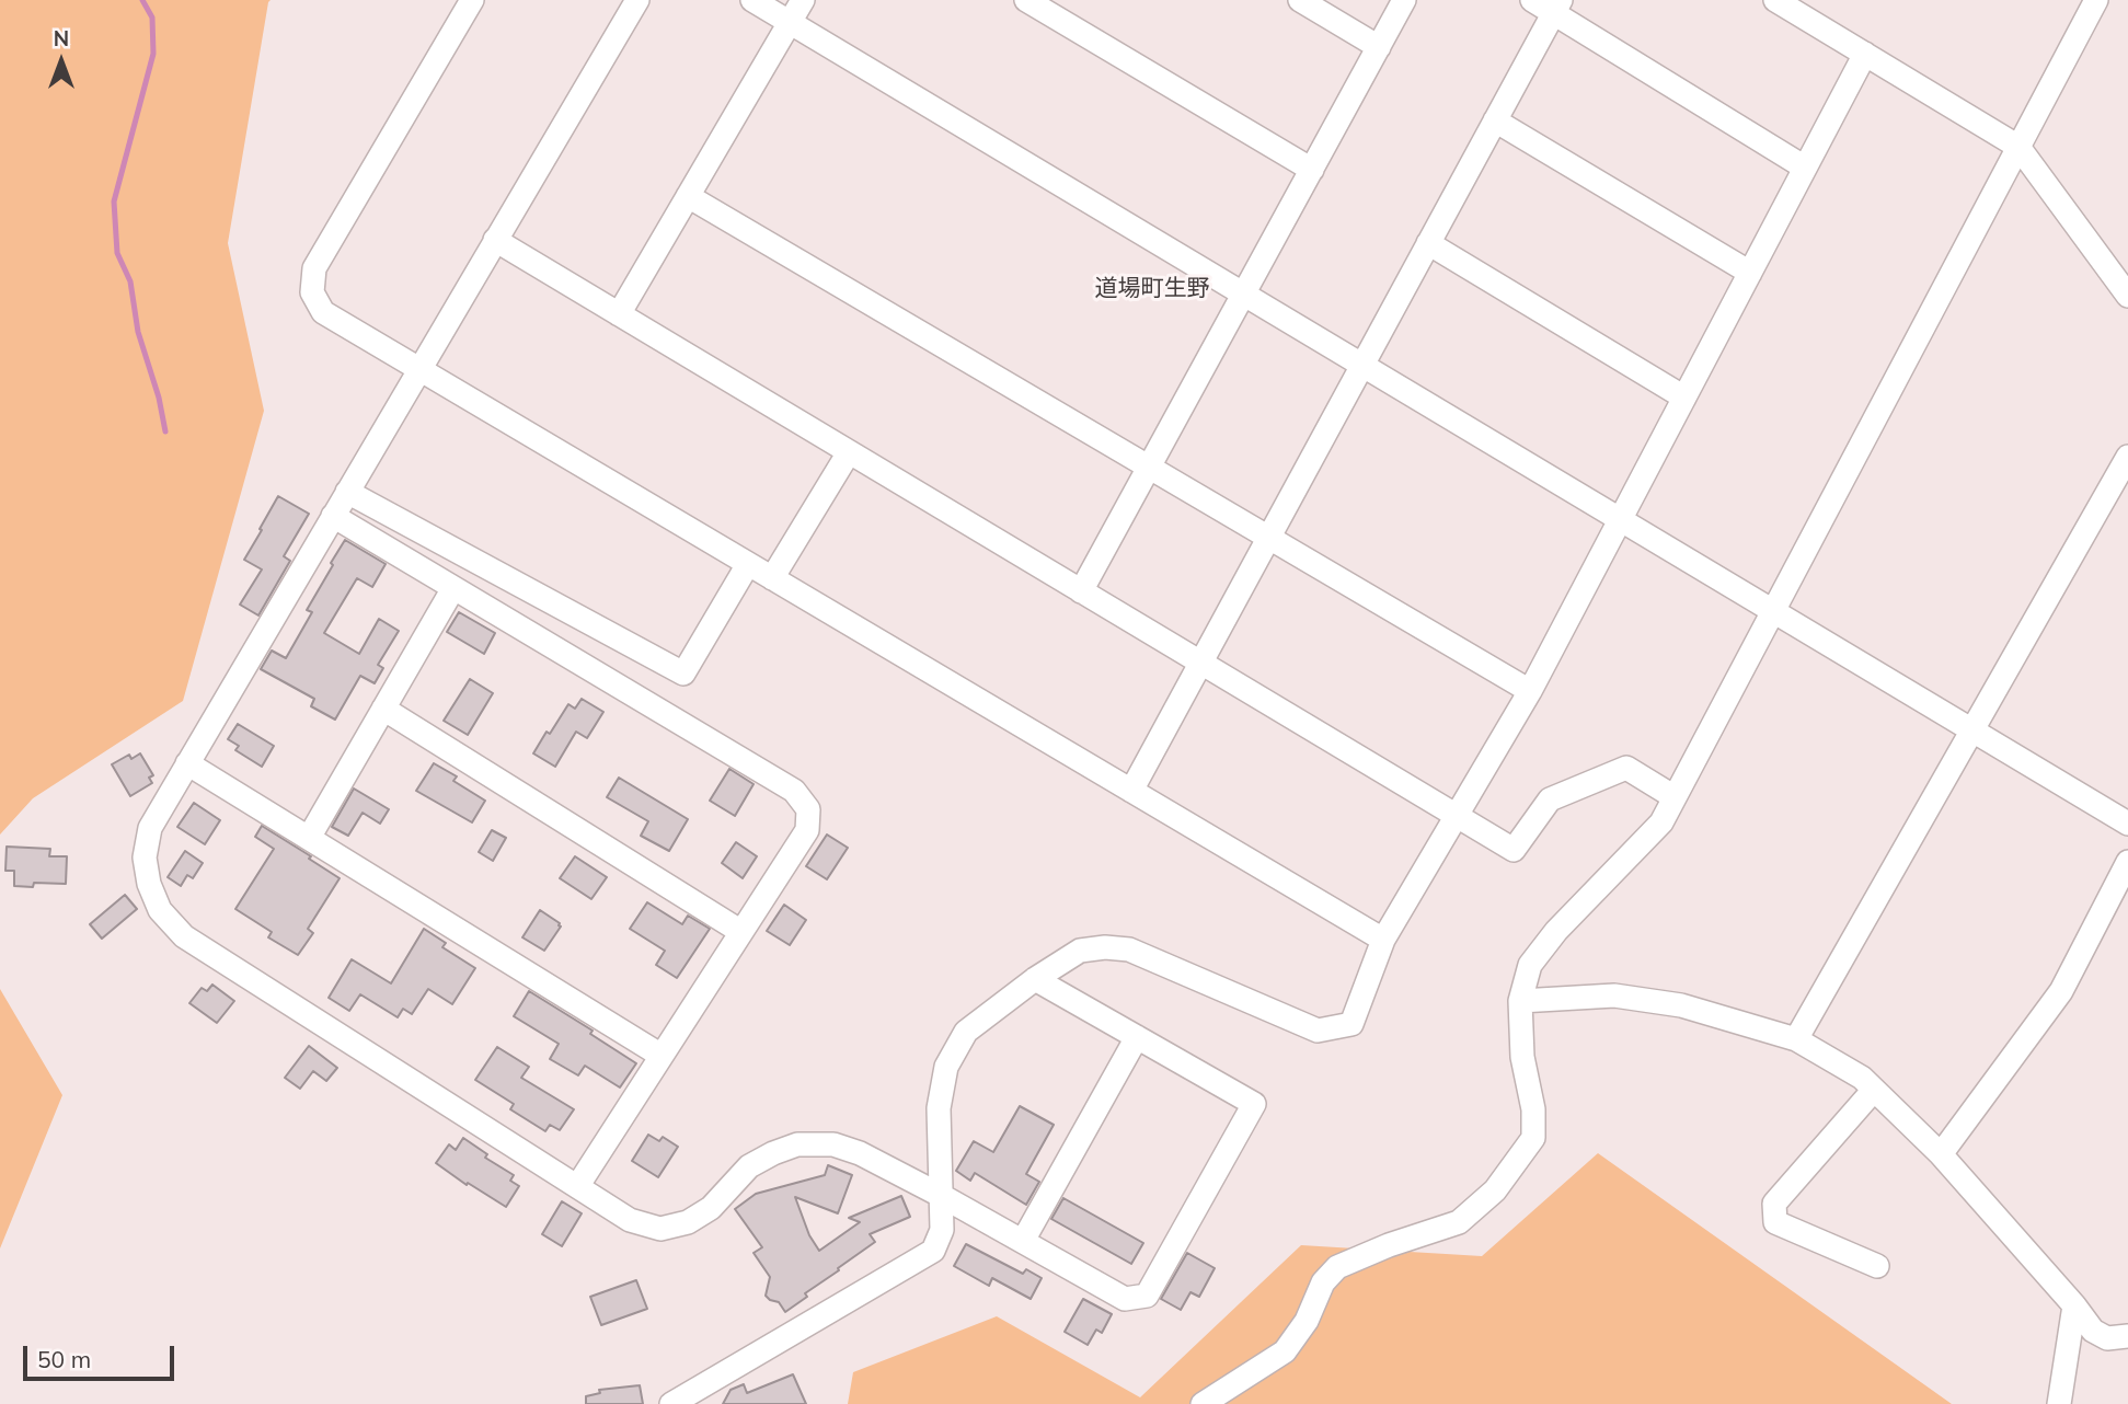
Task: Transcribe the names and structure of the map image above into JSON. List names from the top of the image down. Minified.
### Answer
{"districts":["道場町生野"],"scale_bar":"50 m","north":"top"}
